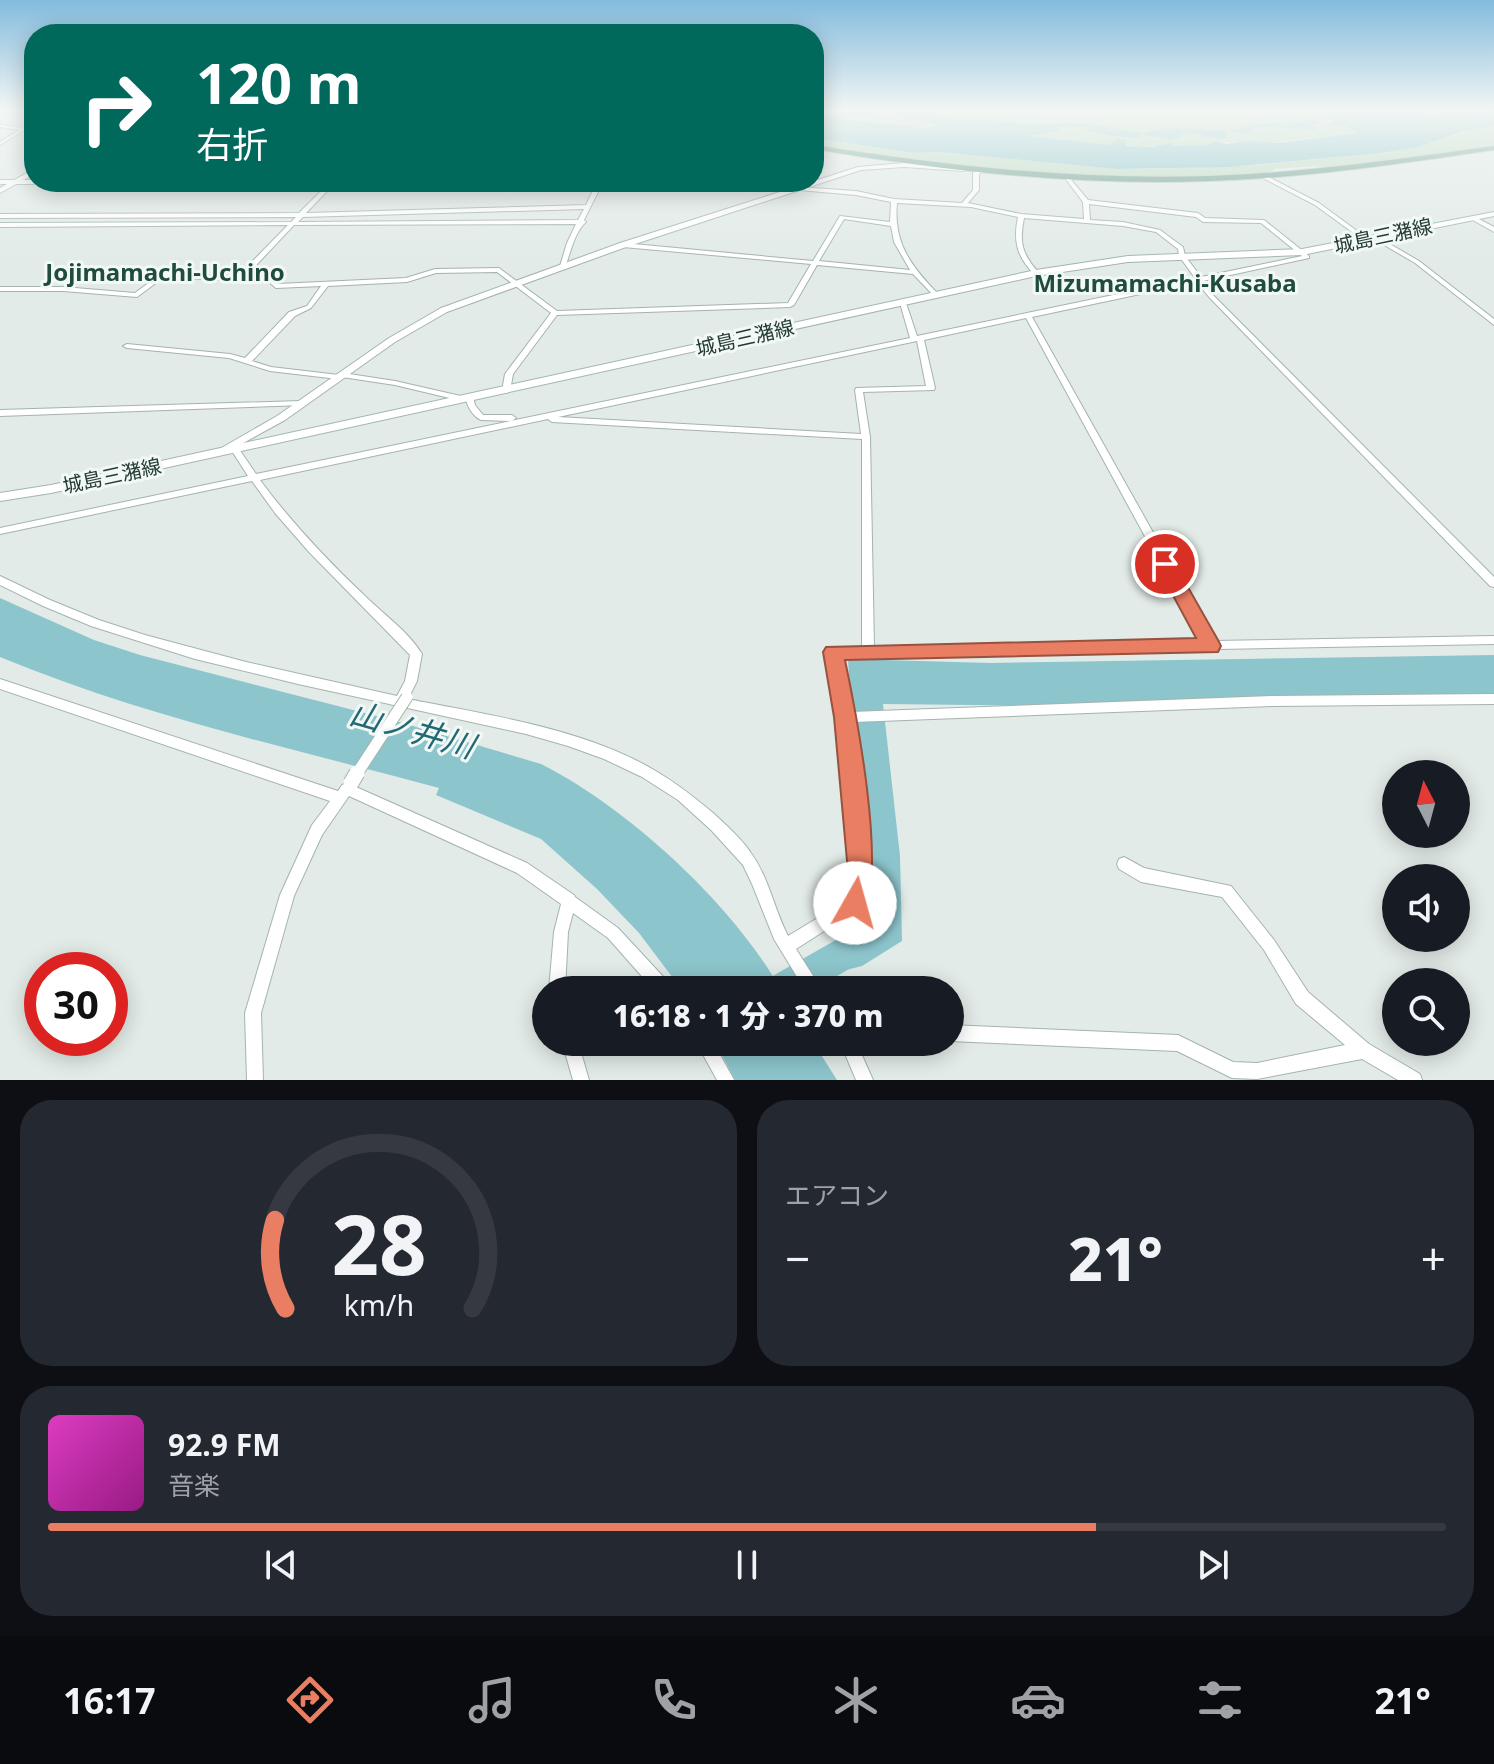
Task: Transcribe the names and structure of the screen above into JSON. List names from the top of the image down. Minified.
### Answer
{"streets":{"main road":["城島三潴線"]},"districts":["Jojimamachi-Uchino","Mizumamachi-Kusaba"],"water":["山ノ井川"],"north":"top","page":{"turn":["120 m","右折"],"limit":"30","trip":"16:18 · 1 分 · 370 m","tile":"エアコン","heat":["−","21°","+"],"song":["92.9 FM","音楽"],"tabs":["16:17","21°"],"gauge":["28","km/h"]}}
